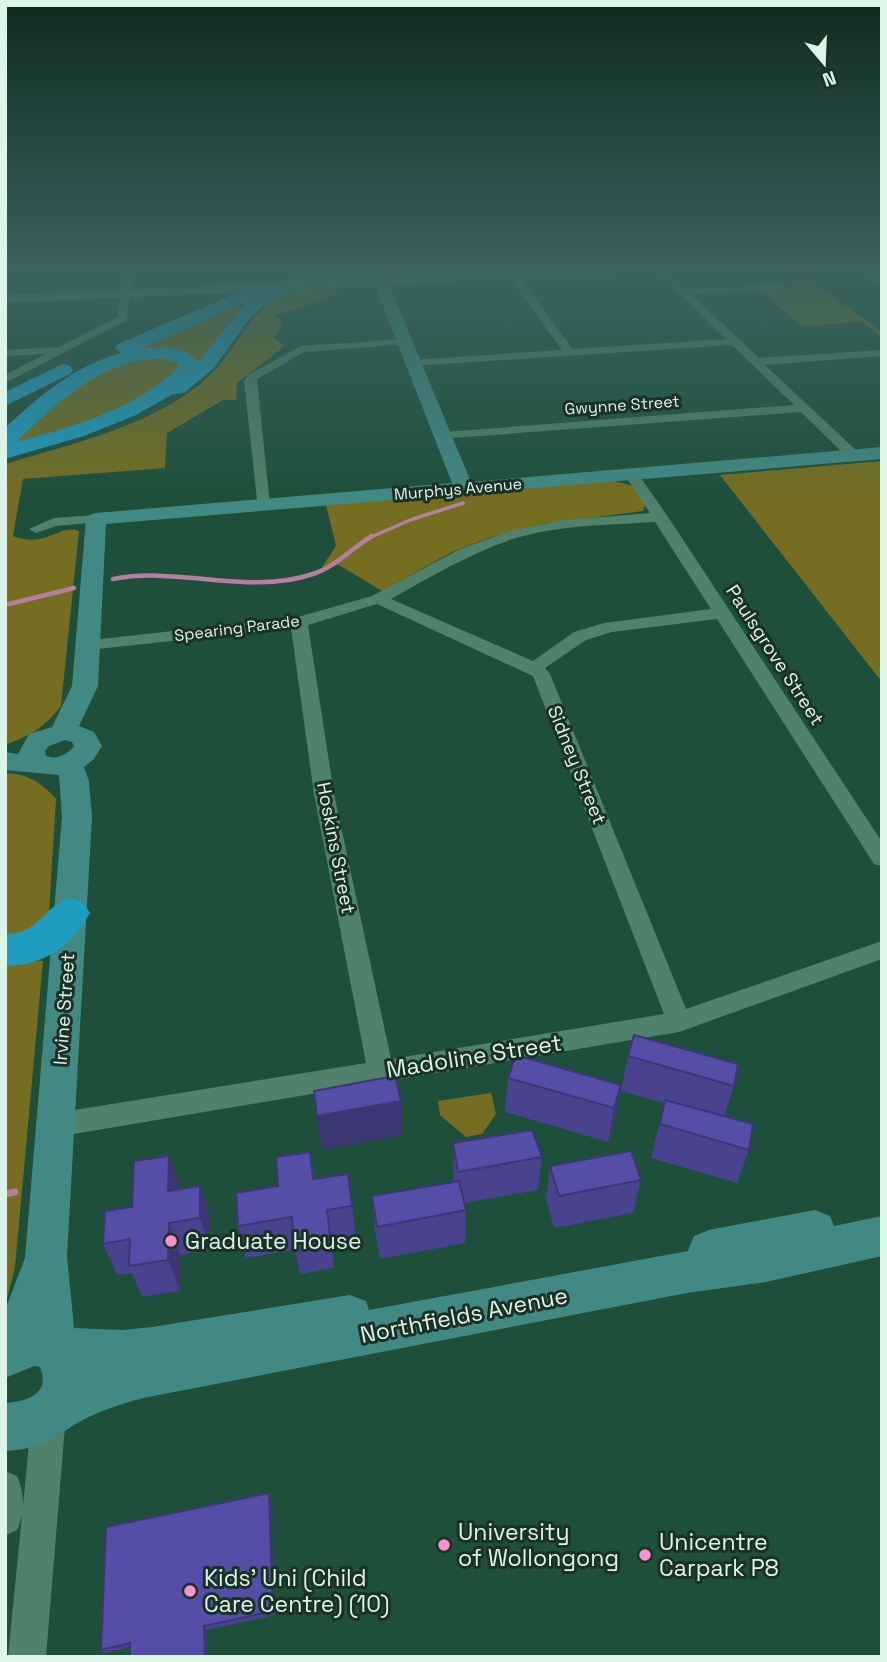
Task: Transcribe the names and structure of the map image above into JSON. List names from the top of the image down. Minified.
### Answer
{"streets":{"main road":["Murphys Avenue","Irvine Street","Northfields Avenue"],"street":["Gwynne Street","Spearing Parade","Paulsgrove Street","Sidney Street","Hoskins Street","Madoline Street"]},"crossings":[["Murphys Avenue","Paulsgrove Street"],["Spearing Parade","Paulsgrove Street"],["Spearing Parade","Hoskins Street"],["Sidney Street","Madoline Street"],["Hoskins Street","Madoline Street"],["Irvine Street","Madoline Street"],["Irvine Street","Northfields Avenue"]],"places":["Graduate House","University of Wollongong","Unicentre Carpark P8","Kids’ Uni (Child Care Centre) (10)"],"north":"bottom"}
